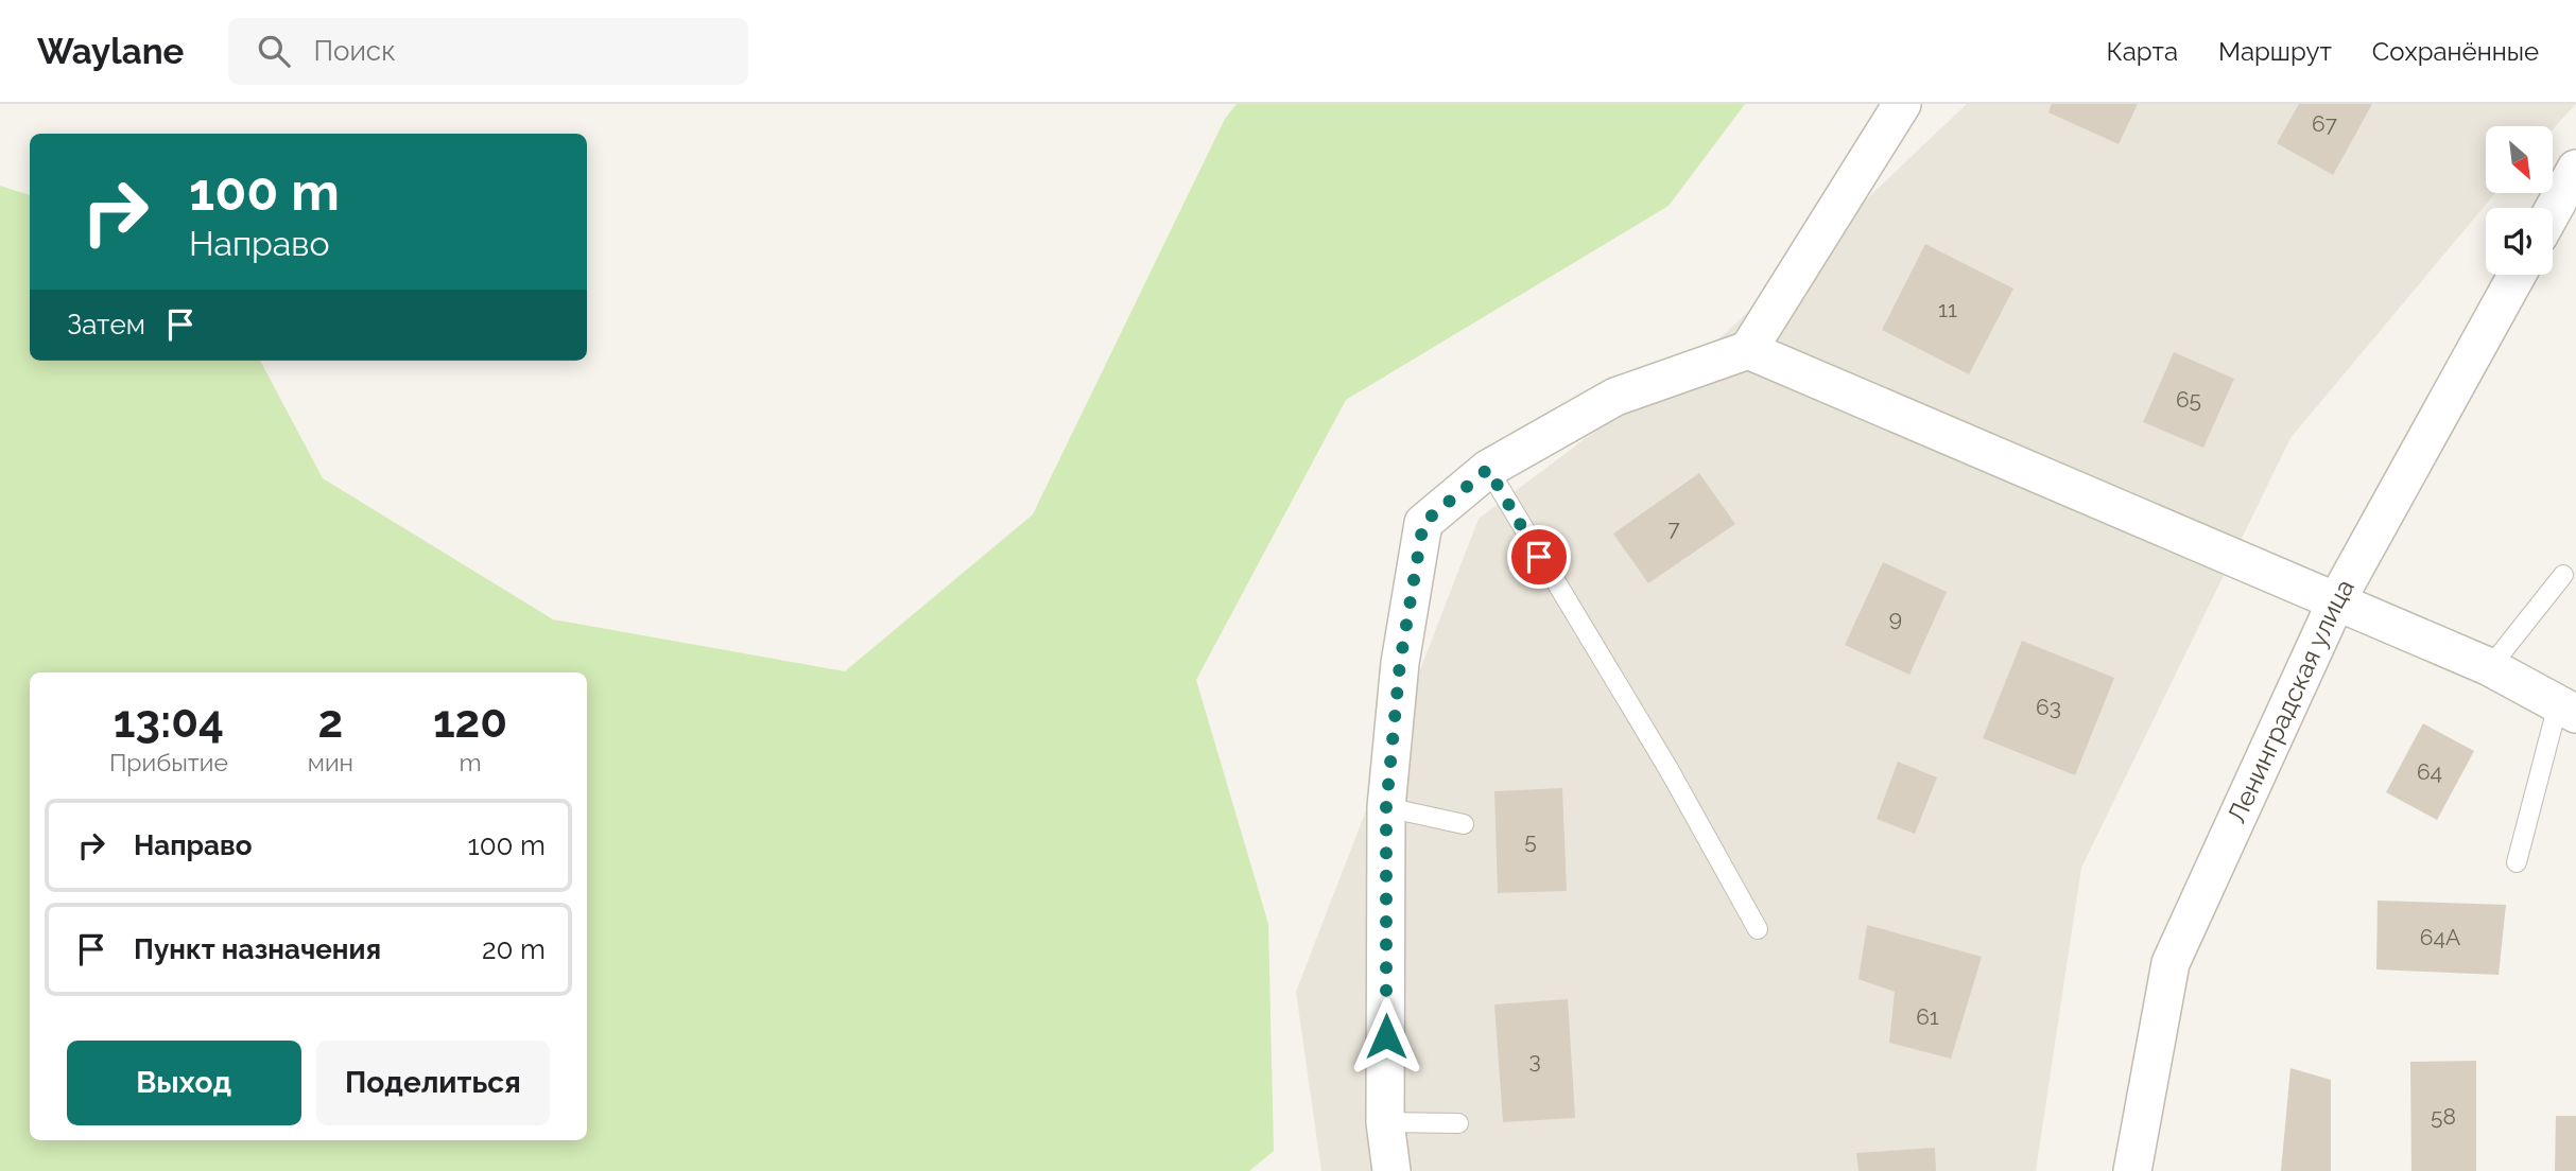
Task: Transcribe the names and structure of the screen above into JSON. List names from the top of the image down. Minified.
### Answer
{"streets":{"street":["Ленинградская улица"]},"house_numbers":["67","11","65","7","9","63","64","5","64А","61","3","58"],"north":"bottom right","page":{"header":"Waylane","search":"Поиск","nav":["Карта","Маршрут","Сохранённые"],"turn":["100 m","Направо"],"then":"Затем","eta":["13:04","Прибытие","2","мин","120","m"],"list":[{"name":"Направо","value":"100 m"},{"name":"Пункт назначения","value":"20 m"}],"buttons":["Выход","Поделиться"]}}
